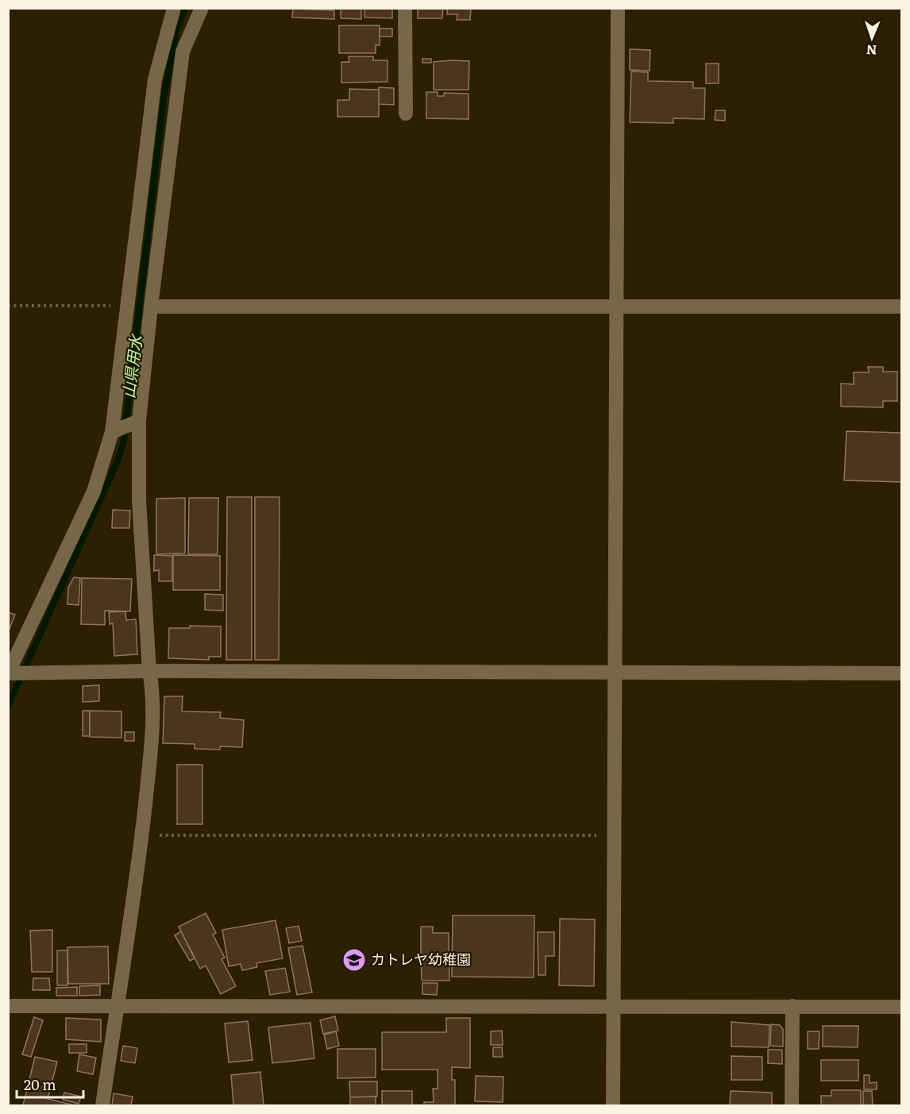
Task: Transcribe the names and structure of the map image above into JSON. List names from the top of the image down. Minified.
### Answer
{"water":["山県用水"],"places":{"school or university":["カトレヤ幼稚園"]},"scale_bar":"20 m","north":"bottom"}
